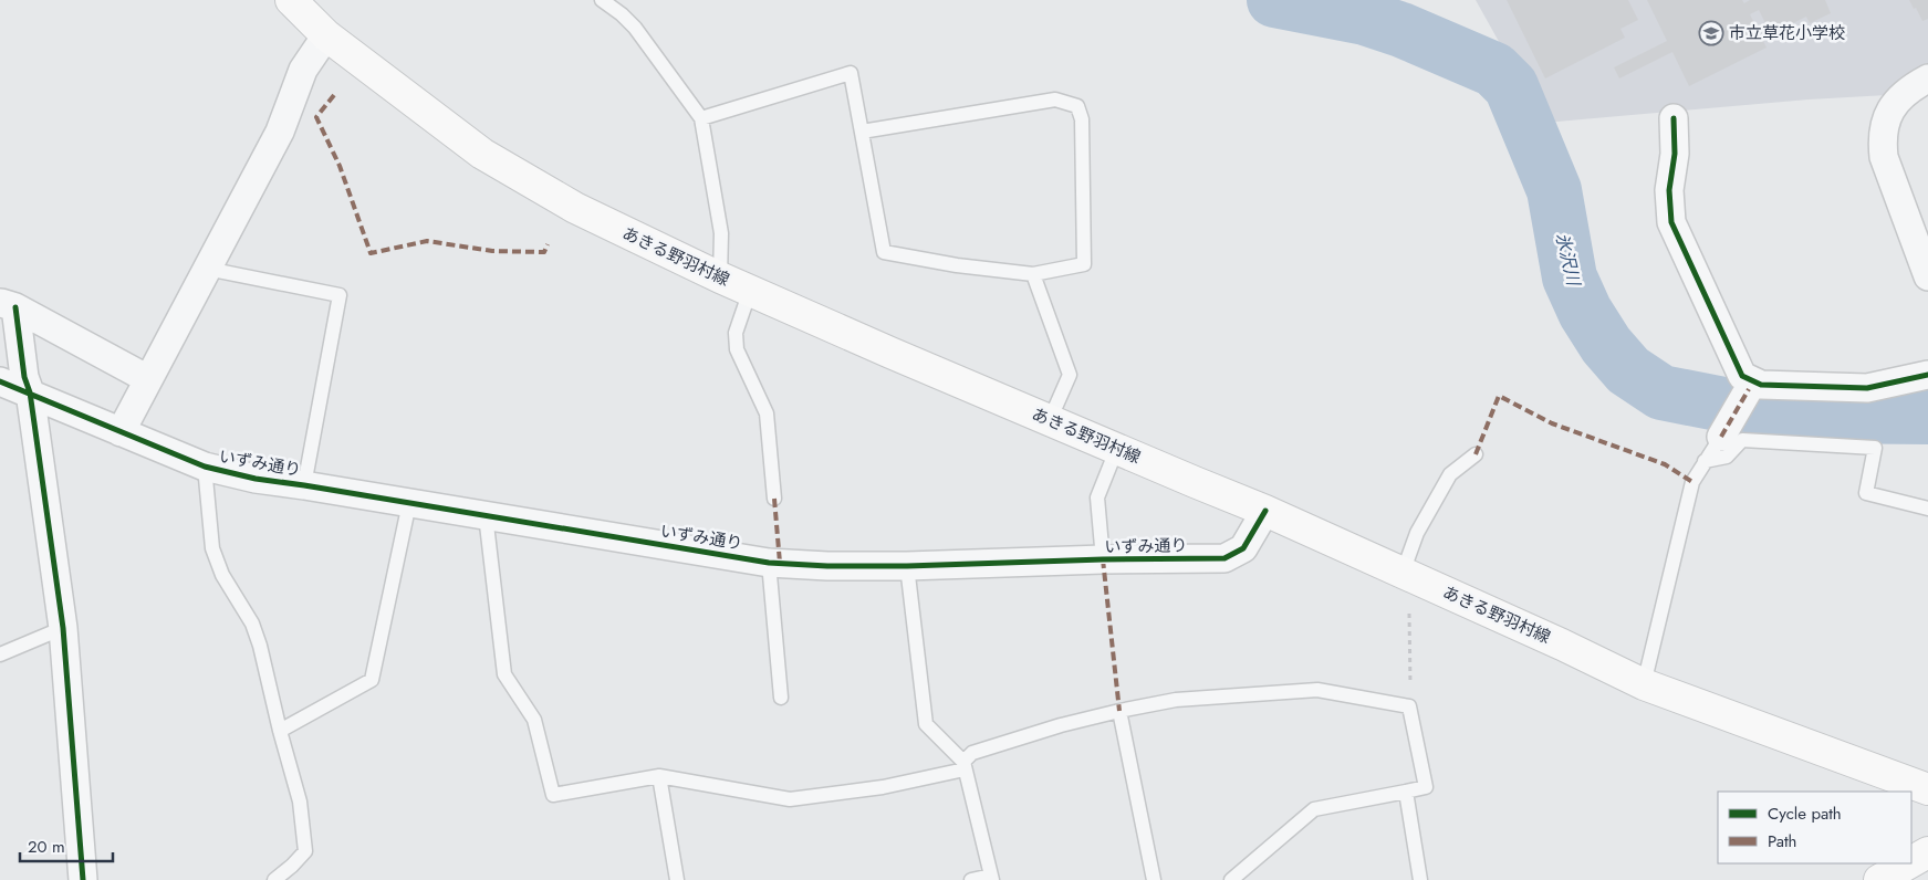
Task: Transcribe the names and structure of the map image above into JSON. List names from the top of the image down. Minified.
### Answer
{"streets":{"main road":["あきる野羽村線"],"street":["いずみ通り"]},"crossings":[["あきる野羽村線","いずみ通り"]],"water":["氷沢川"],"places":{"school or university":["市立草花小学校"]},"legend":["Cycle path","Path"],"scale_bar":"20 m"}
